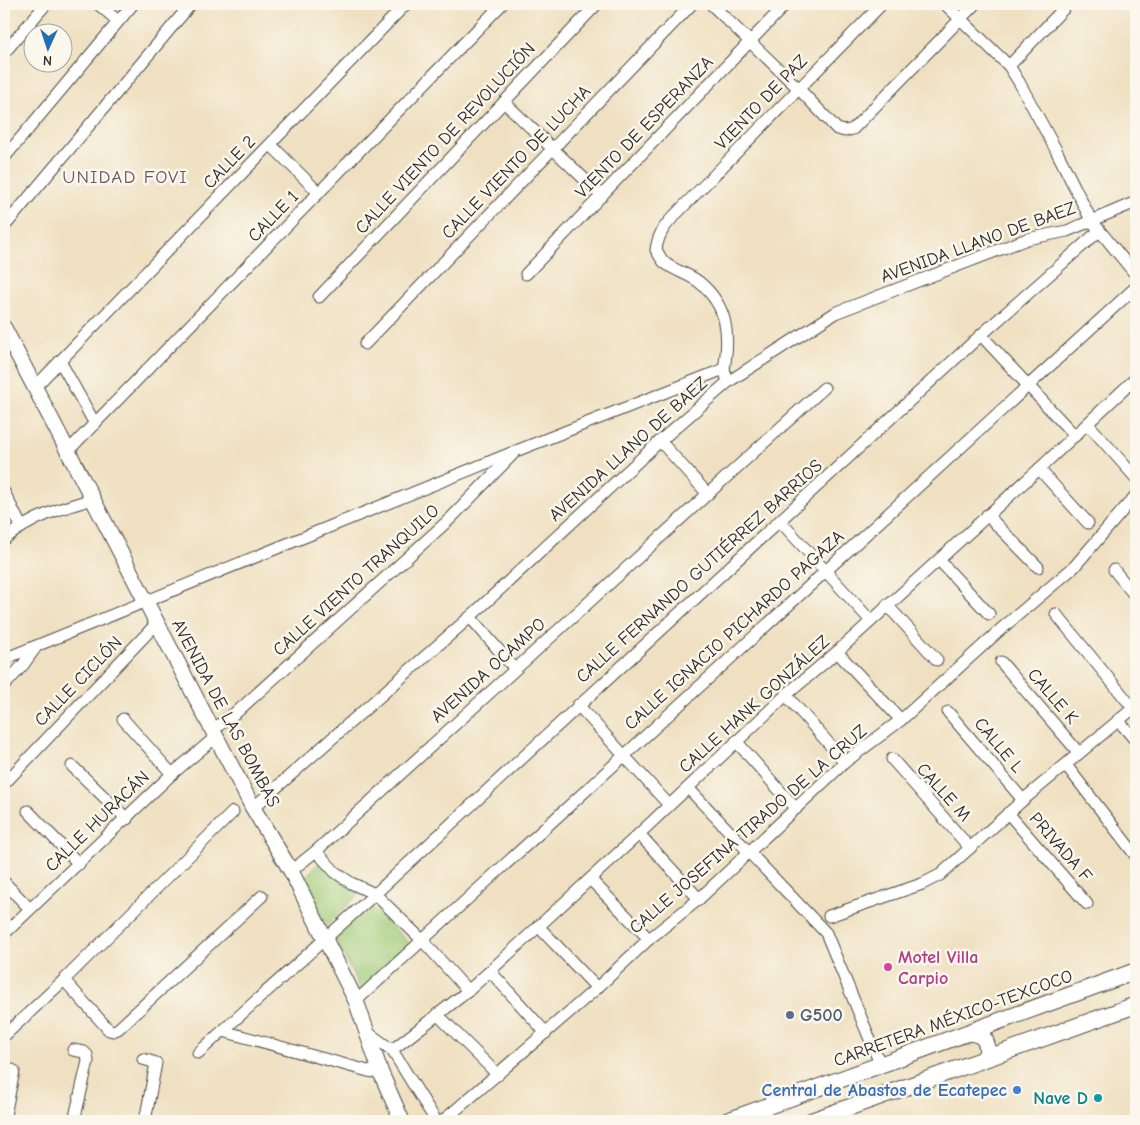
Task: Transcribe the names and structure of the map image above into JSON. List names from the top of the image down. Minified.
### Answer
{"streets":{"highway":["CARRETERA MÉXICO-TEXCOCO"],"main road":["AVENIDA DE LAS BOMBAS"],"street":["VIENTO DE PAZ","VIENTO DE ESPERANZA","CALLE VIENTO DE REVOLUCIÓN","CALLE 2","CALLE VIENTO DE LUCHA","CALLE 1","AVENIDA LLANO DE BAEZ","CALLE FERNANDO GUTIÉRREZ BARRIOS","CALLE VIENTO TRANQUILO","CALLE IGNACIO PICHARDO PAGAZA","AVENIDA OCAMPO","CALLE CICLÓN","CALLE K","CALLE HANK GONZÁLEZ","CALLE L","CALLE M","CALLE HURACÁN","CALLE JOSEFINA TIRADO DE LA CRUZ","PRIVADA F"]},"crossings":[["CALLE 2","AVENIDA DE LAS BOMBAS"],["CALLE 1","AVENIDA DE LAS BOMBAS"],["AVENIDA LLANO DE BAEZ","AVENIDA DE LAS BOMBAS"],["CALLE FERNANDO GUTIÉRREZ BARRIOS","AVENIDA DE LAS BOMBAS"],["CALLE VIENTO TRANQUILO","AVENIDA DE LAS BOMBAS"],["CALLE VIENTO TRANQUILO","CALLE HURACÁN"],["CALLE IGNACIO PICHARDO PAGAZA","AVENIDA DE LAS BOMBAS"],["AVENIDA OCAMPO","AVENIDA DE LAS BOMBAS"],["CALLE CICLÓN","AVENIDA DE LAS BOMBAS"],["AVENIDA DE LAS BOMBAS","CALLE HURACÁN"]],"districts":["UNIDAD FOVI"],"places":["Motel Villa Carpio","G500","Central de Abastos de Ecatepec","Nave D"],"north":"bottom"}
